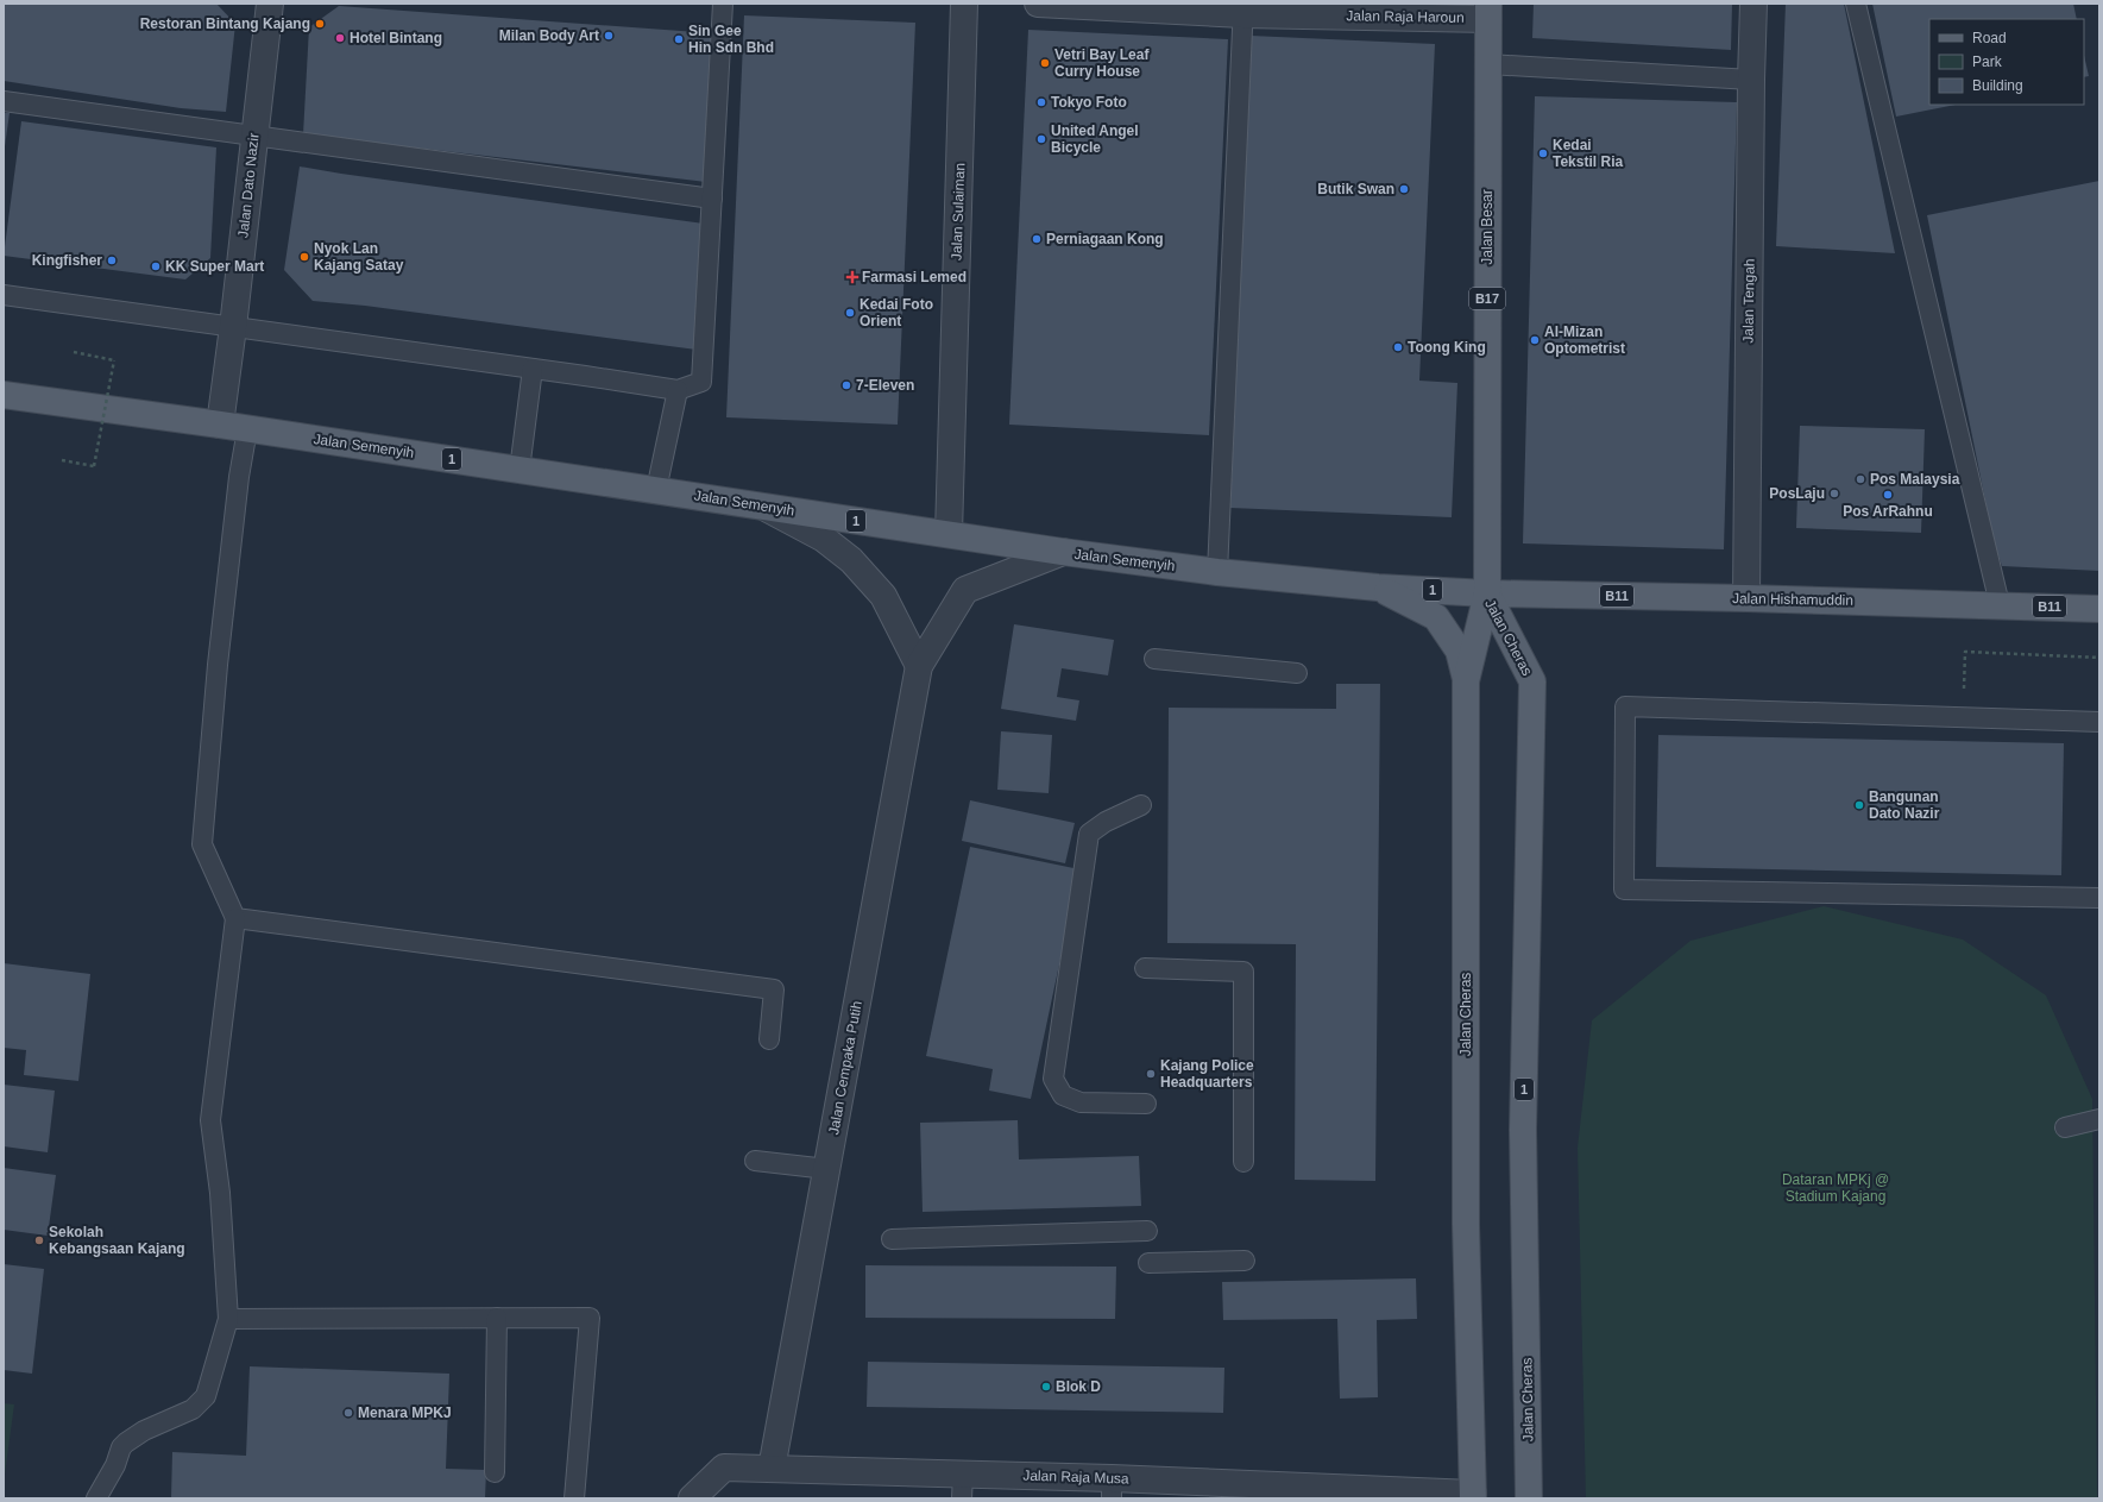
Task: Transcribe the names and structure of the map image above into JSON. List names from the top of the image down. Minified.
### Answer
{"streets":{"main road":["Jalan Besar","B17","Jalan Semenyih","1","B11","Jalan Hishamuddin","Jalan Cheras"],"street":["Jalan Raja Haroun","Jalan Dato Nazir","Jalan Sulaiman","Jalan Tengah","Jalan Cempaka Putih","Jalan Raja Musa"]},"crossings":[["Jalan Raja Haroun","Jalan Besar"],["Jalan Dato Nazir","Jalan Semenyih"],["Jalan Sulaiman","Jalan Semenyih"],["Jalan Besar","Jalan Semenyih"],["Jalan Besar","Jalan Hishamuddin"],["Jalan Besar","Jalan Cheras"],["Jalan Tengah","Jalan Hishamuddin"],["Jalan Semenyih","Jalan Hishamuddin"],["Jalan Semenyih","Jalan Cheras"],["Jalan Semenyih","Jalan Cempaka Putih"],["Jalan Hishamuddin","Jalan Cheras"],["Jalan Cheras","Jalan Raja Musa"],["Jalan Cempaka Putih","Jalan Raja Musa"]],"parks":["Dataran MPKj @ Stadium Kajang"],"places":{"other":["Restoran Bintang Kajang","Milan Body Art","Hotel Bintang","Sin Gee Hin Sdn Bhd","Vetri Bay Leaf Curry House","Tokyo Foto","United Angel Bicycle","Kedai Tekstil Ria","Butik Swan","Perniagaan Kong","Nyok Lan Kajang Satay","Kingfisher","KK Super Mart","Kedai Foto Orient","Al-Mizan Optometrist","Toong King","7-Eleven","Pos Malaysia","PosLaju","Pos ArRahnu","Bangunan Dato Nazir","Kajang Police Headquarters","Sekolah Kebangsaan Kajang","Blok D","Menara MPKJ"],"health":["Farmasi Lemed"]},"legend":["Road","Park","Building"]}
